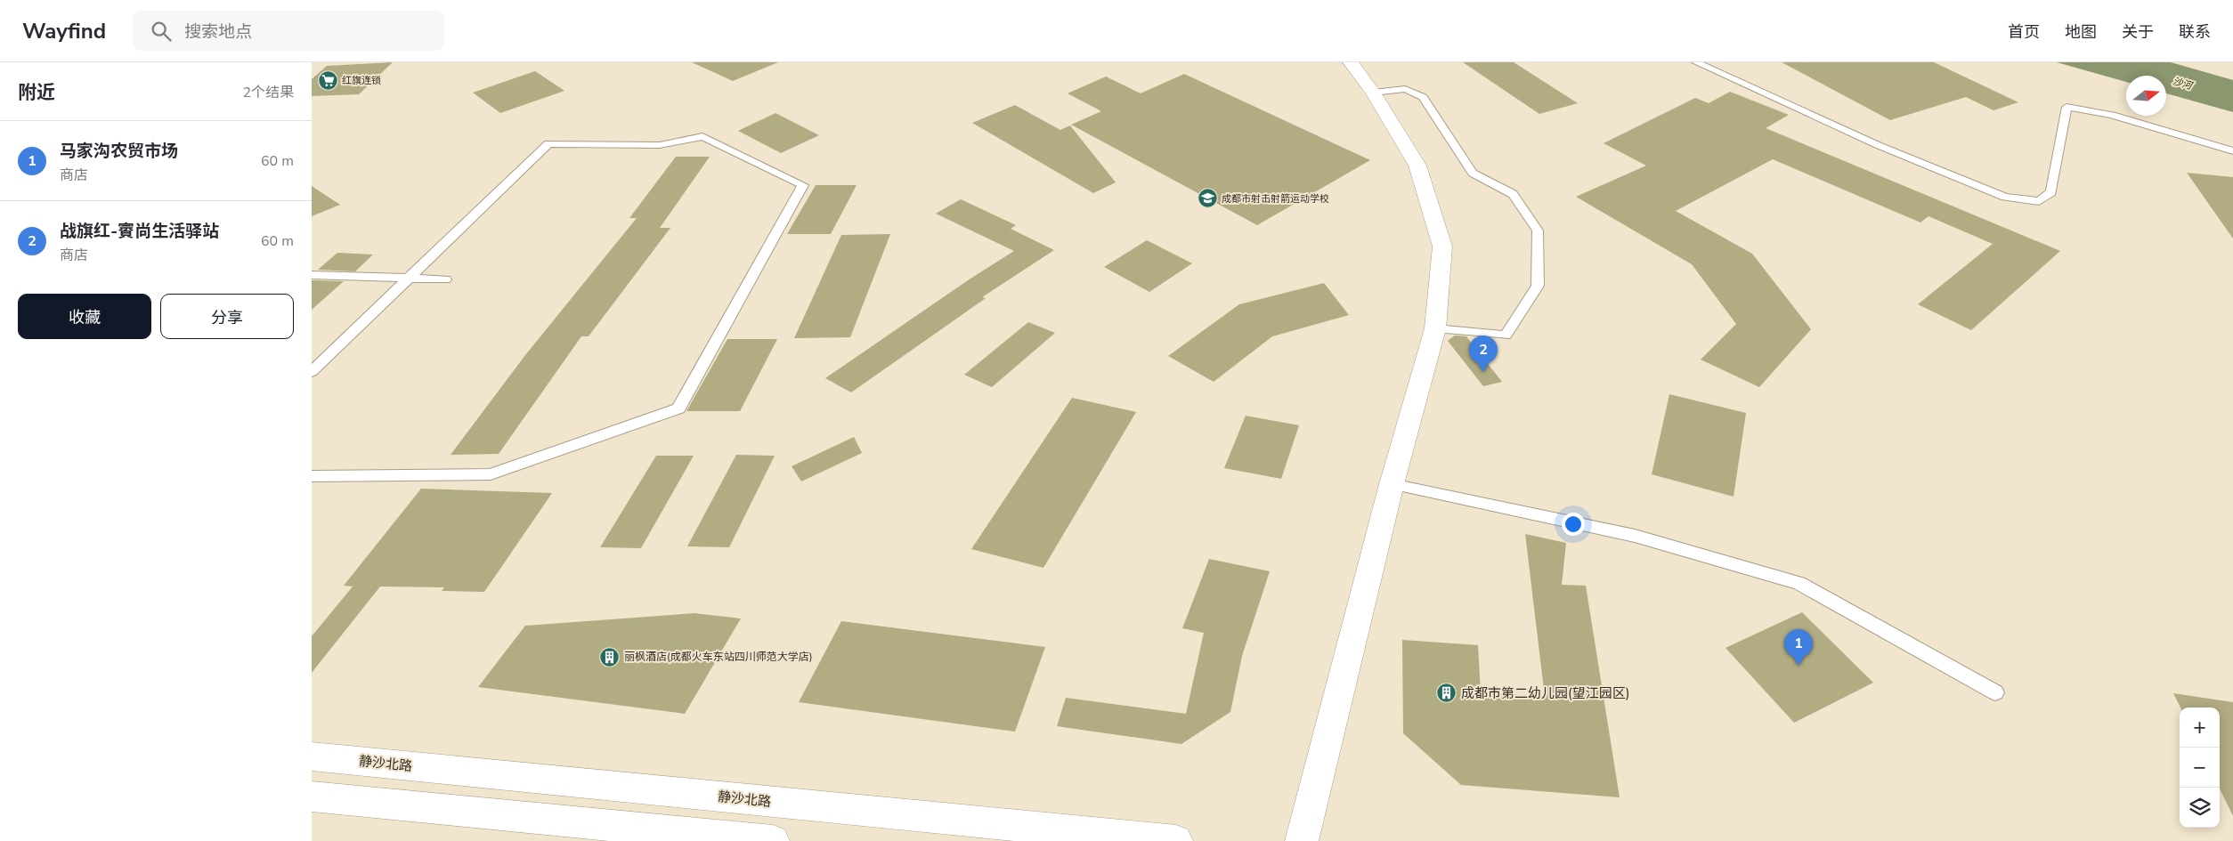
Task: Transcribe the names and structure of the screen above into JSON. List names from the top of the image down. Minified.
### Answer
{"streets":{"street":["静沙北路"]},"water":["沙河"],"places":{"supermarket":["红旗连锁"],"school or university":["成都市射击射箭运动学校"],"building":["丽枫酒店(成都火车东站四川师范大学店)","成都市第二幼儿园(望江园区)"]},"north":"right","page":{"header":"Wayfind","search":"搜索地点","nav":["首页","地图","关于","联系"],"heading":["附近","2个结果"],"list":[{"mark":"1","name":"马家沟农贸市场","note":"商店","value":"60 m"},{"mark":"2","name":"战旗红-賨尚生活驿站","note":"商店","value":"60 m"}],"buttons":["收藏","分享"],"pins":["2","1"],"map_buttons":["+","−"]}}
